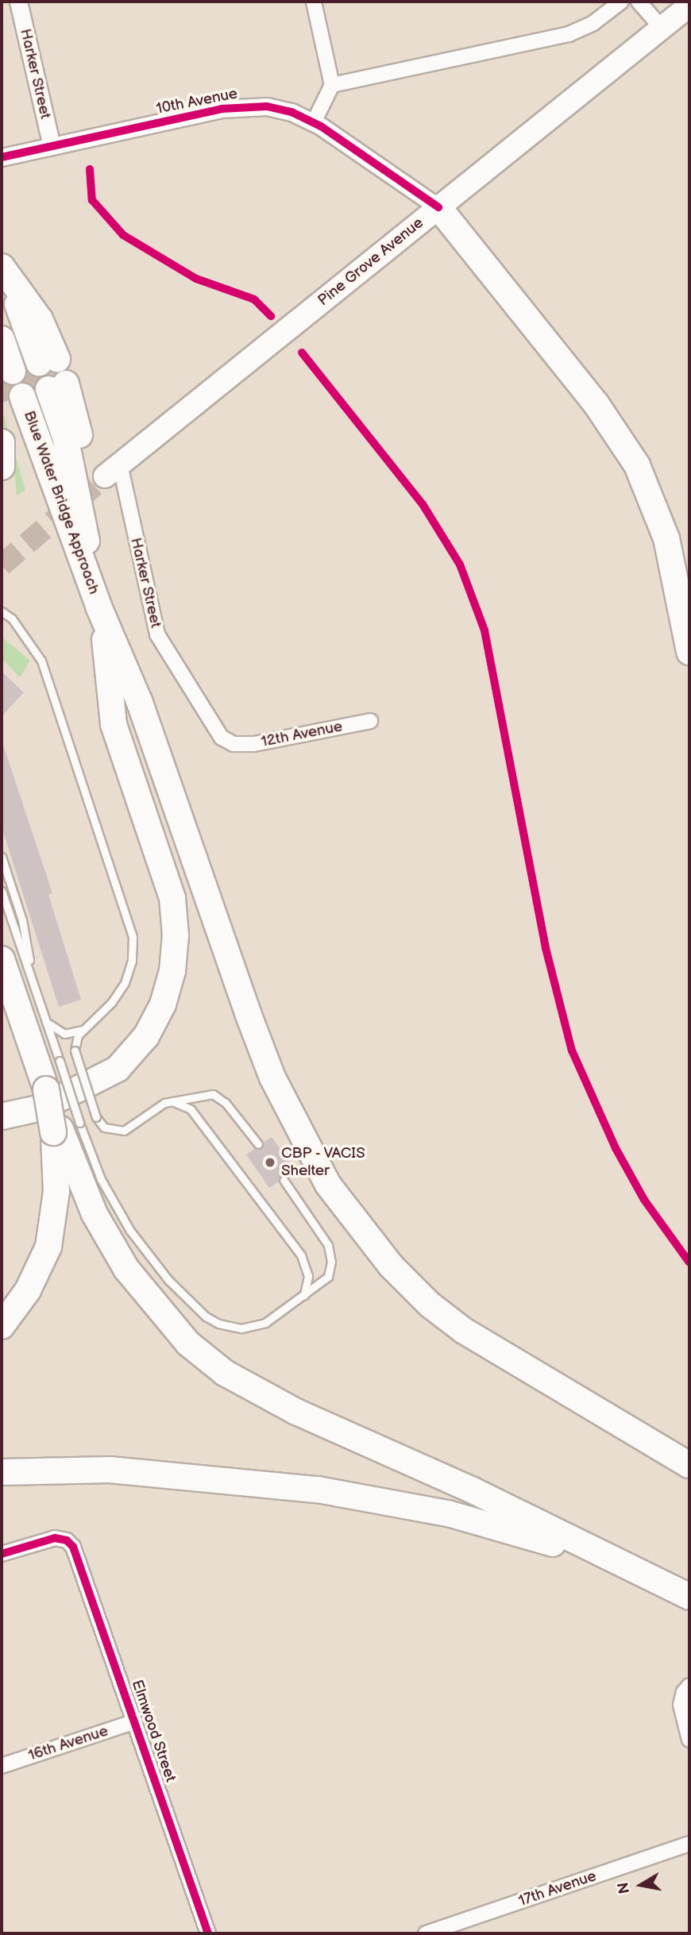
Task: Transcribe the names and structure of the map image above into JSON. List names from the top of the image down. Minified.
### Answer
{"streets":{"highway":["Blue Water Bridge Approach"],"main road":["Pine Grove Avenue"],"street":["Harker Street","10th Avenue","12th Avenue","Elmwood Street","16th Avenue","17th Avenue"]},"crossings":[["Harker Street","10th Avenue"],["Harker Street","Pine Grove Avenue"],["Harker Street","12th Avenue"],["10th Avenue","Pine Grove Avenue"],["Elmwood Street","16th Avenue"]],"places":["CBP - VACIS Shelter"],"north":"left"}
